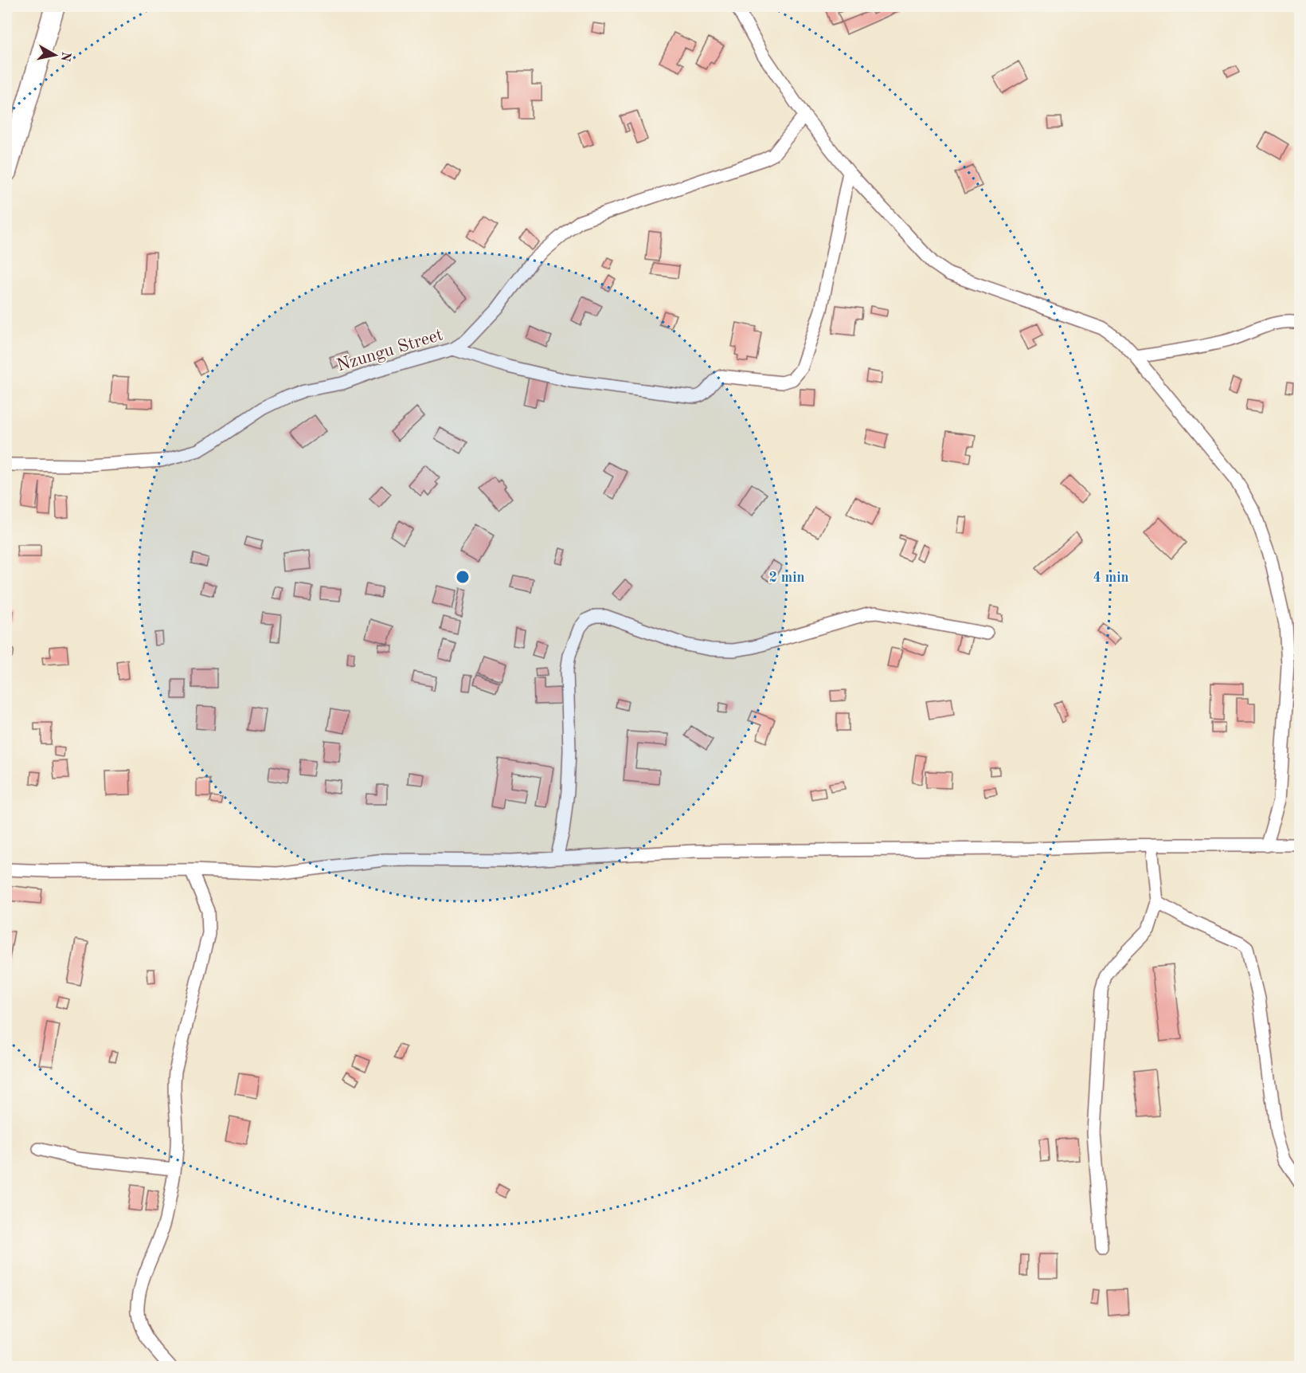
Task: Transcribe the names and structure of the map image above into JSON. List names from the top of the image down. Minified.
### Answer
{"streets":{"street":["Nzungu Street"]},"north":"right","rings":["2 min","4 min"]}
